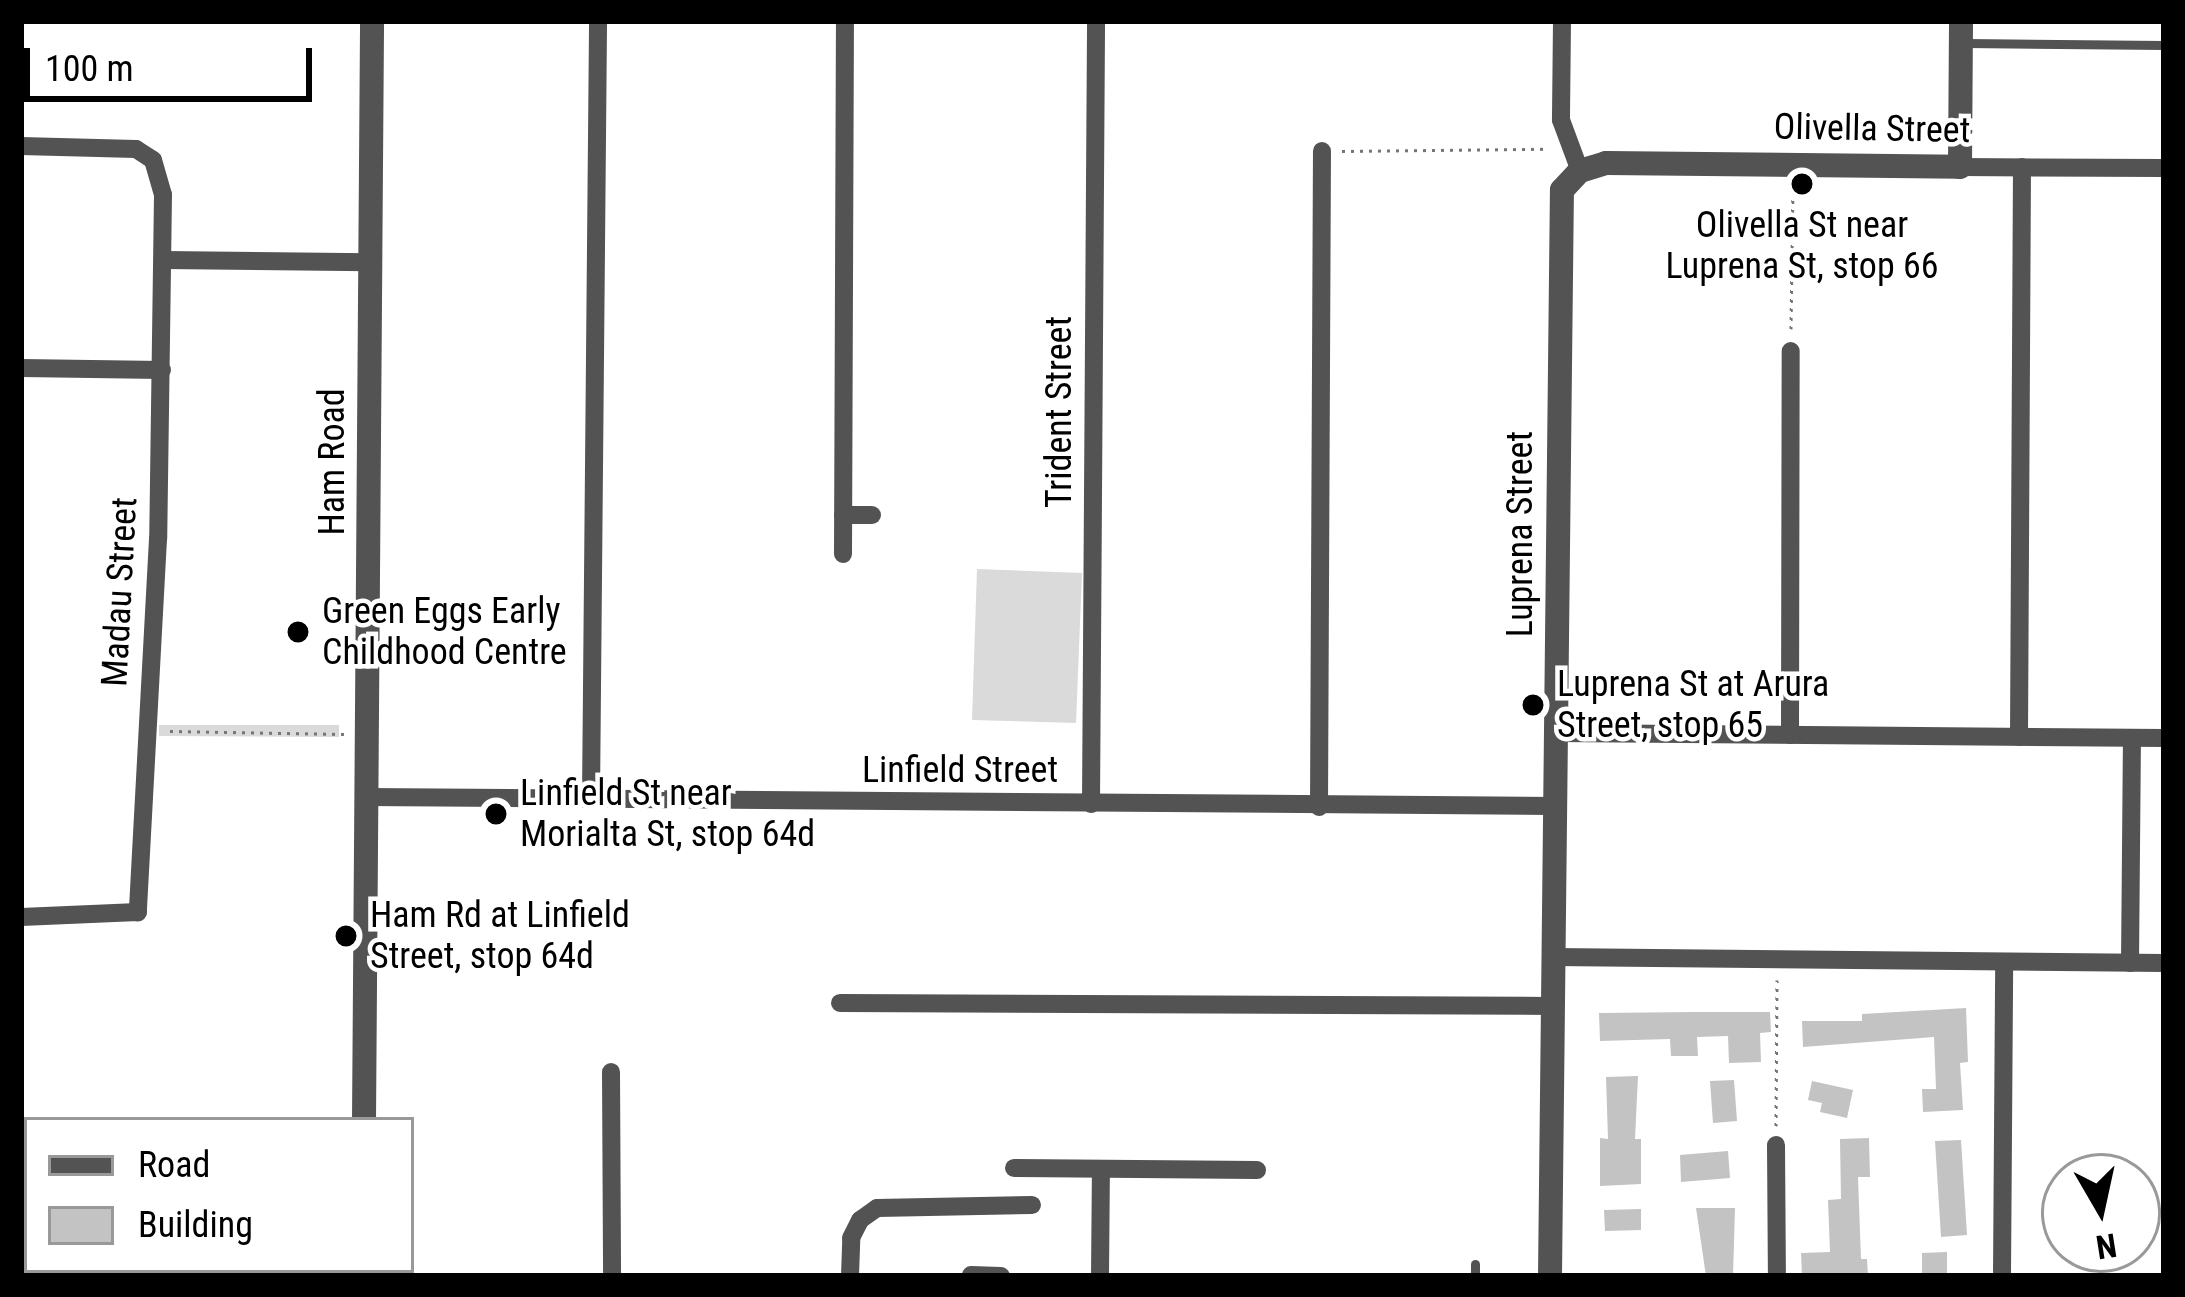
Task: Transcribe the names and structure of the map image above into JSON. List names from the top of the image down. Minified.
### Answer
{"streets":{"street":["Olivella Street","Trident Street","Ham Road","Luprena Street","Madau Street","Linfield Street"]},"crossings":[["Olivella Street","Luprena Street"],["Trident Street","Linfield Street"],["Ham Road","Linfield Street"],["Luprena Street","Linfield Street"]],"places":["Olivella St near Luprena St, stop 66","Green Eggs Early Childhood Centre","Luprena St at Arura Street, stop 65","Linfield St near Morialta St, stop 64d","Ham Rd at Linfield Street, stop 64d"],"legend":["Road","Building"],"scale_bar":"100 m","north":"bottom"}
